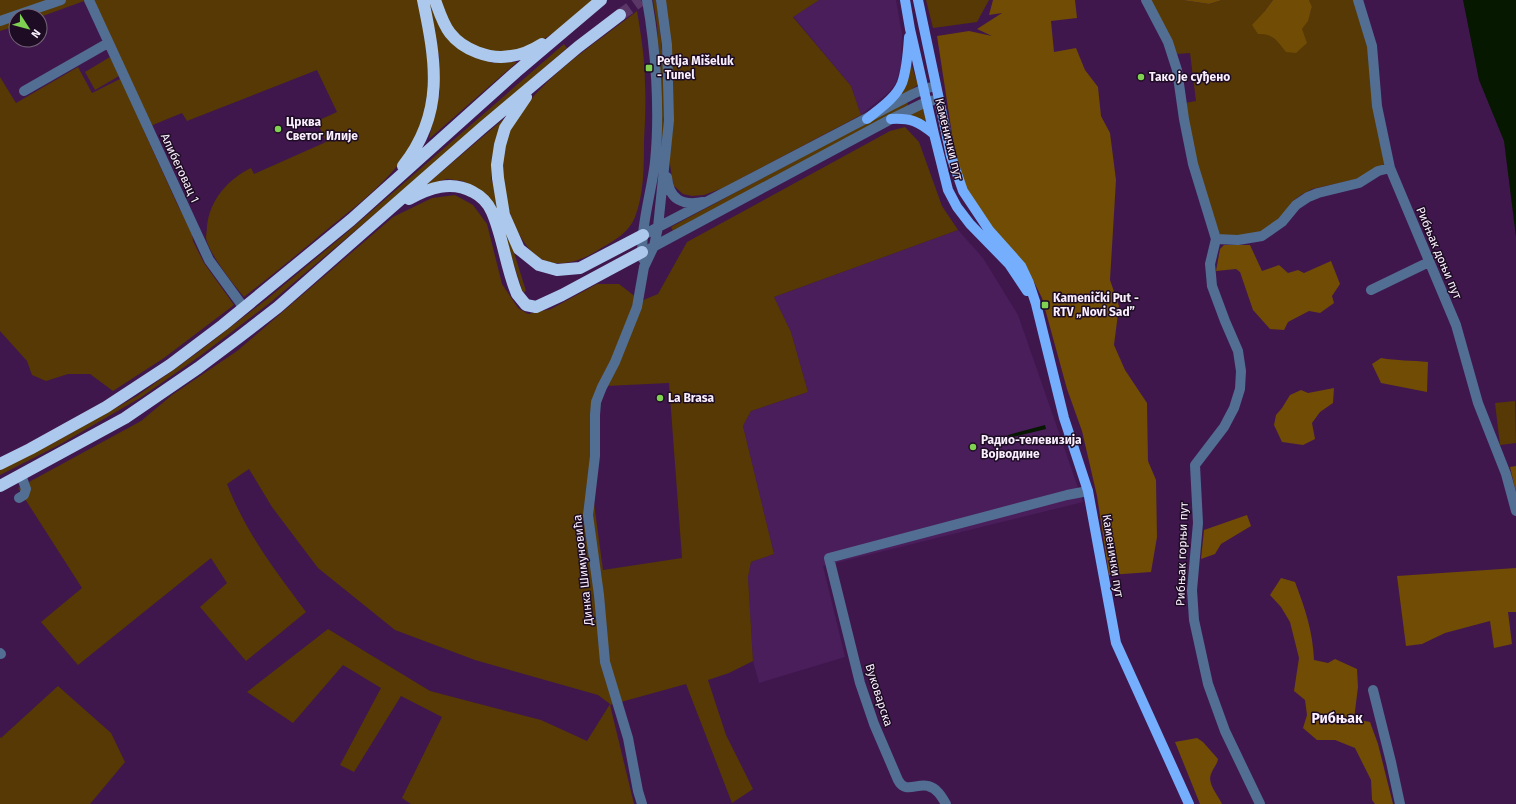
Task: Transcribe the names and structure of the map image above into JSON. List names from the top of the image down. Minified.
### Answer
{"streets":{"main road":["Каменички пут"],"street":["Алибеговац 1","Рибњак доњи пут","Рибњак горњи пут","Динка Шимуновића","Вуковарска"]},"crossings":[["Каменички пут","Вуковарска"]],"districts":["Рибњак"],"places":{"transit":["Petlja Mišeluk - Tunel","Kamenički Put - RTV „Novi Sad”"],"other":["Тако је суђено","Црква Светог Илије","La Brasa","Радио-телевизија Војводине"]},"north":"bottom right"}
